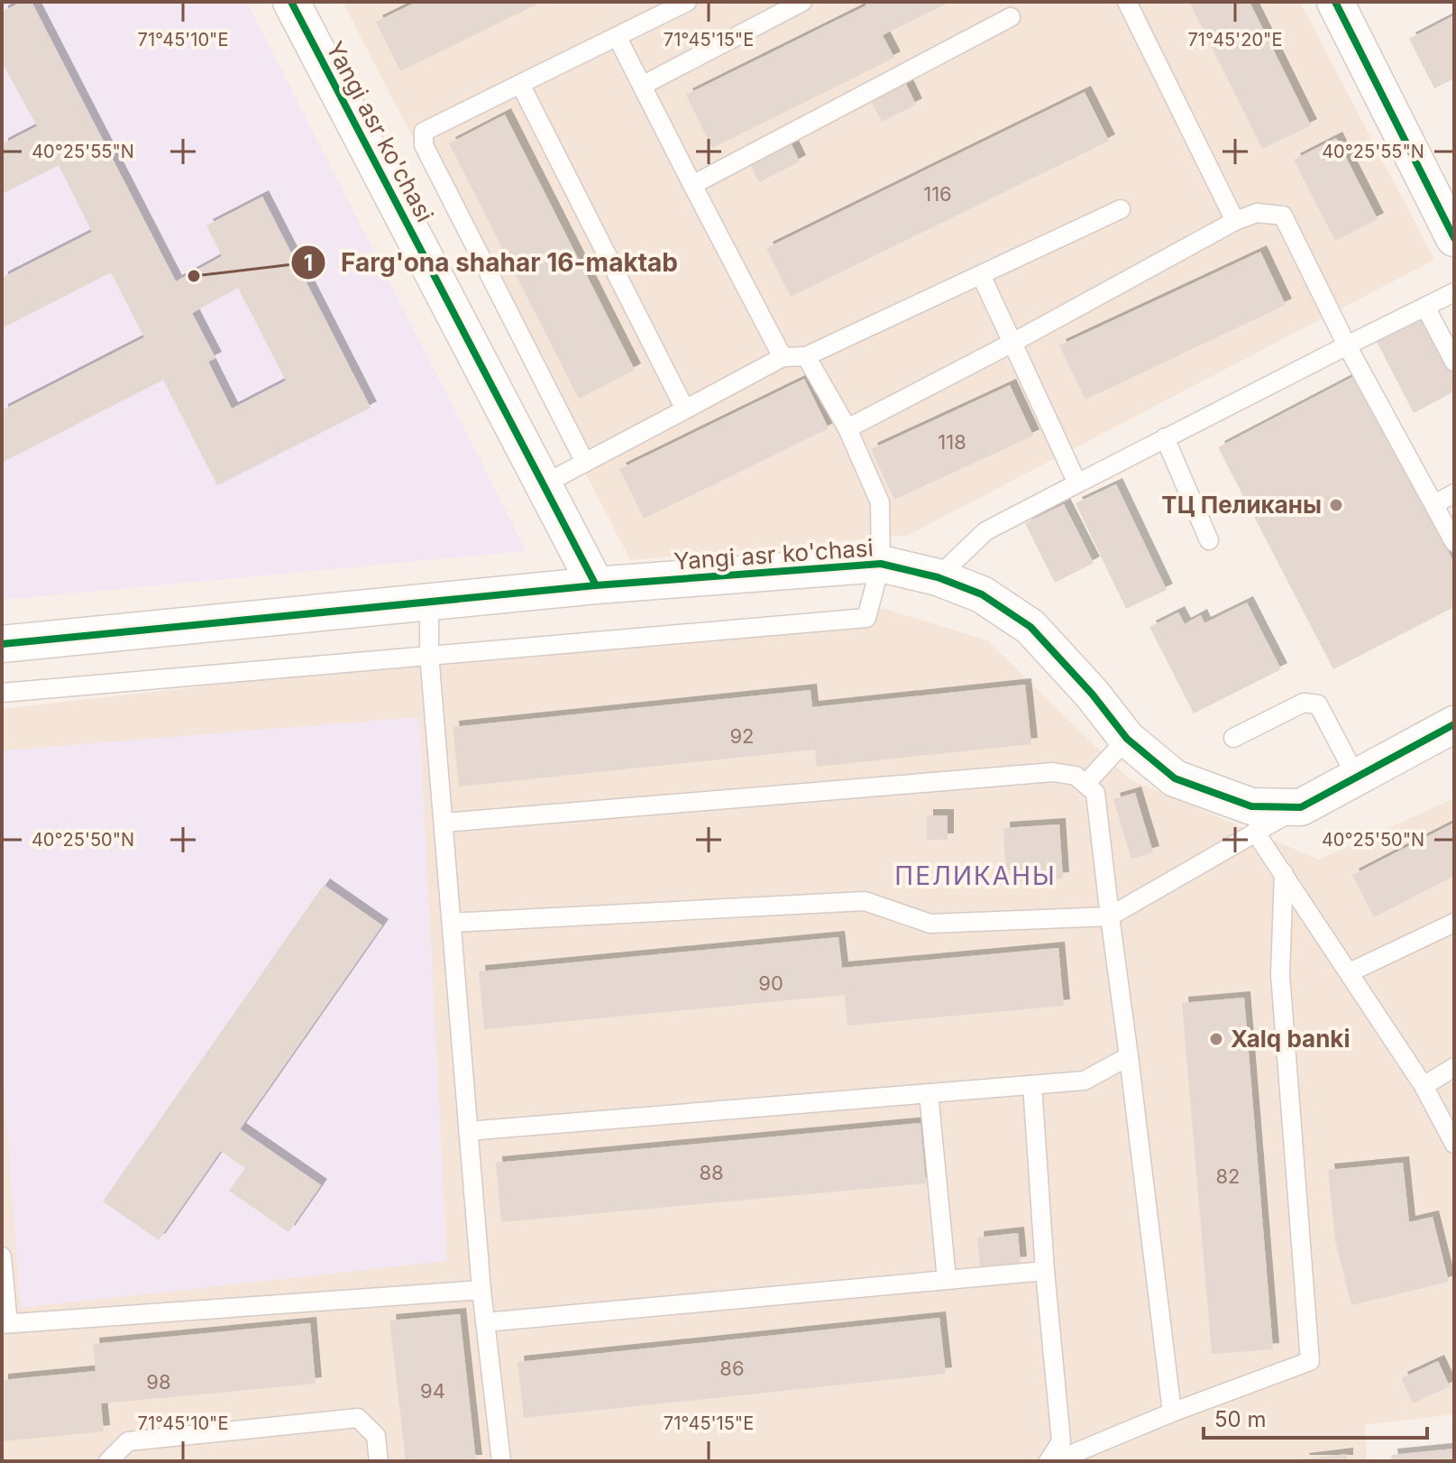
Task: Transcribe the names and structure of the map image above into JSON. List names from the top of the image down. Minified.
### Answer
{"streets":{"street":["Yangi asr ko'chasi"]},"districts":["ПЕЛИКАНЫ"],"places":["Farg'ona shahar 16-maktab","ТЦ Пеликаны","Xalq banki"],"house_numbers":["116","118","92","90","88","82","86","98","94"],"scale_bar":"50 m","coordinates":["71°45'10\"E","71°45'15\"E","71°45'20\"E","40°25'55\"N","40°25'50\"N"]}
